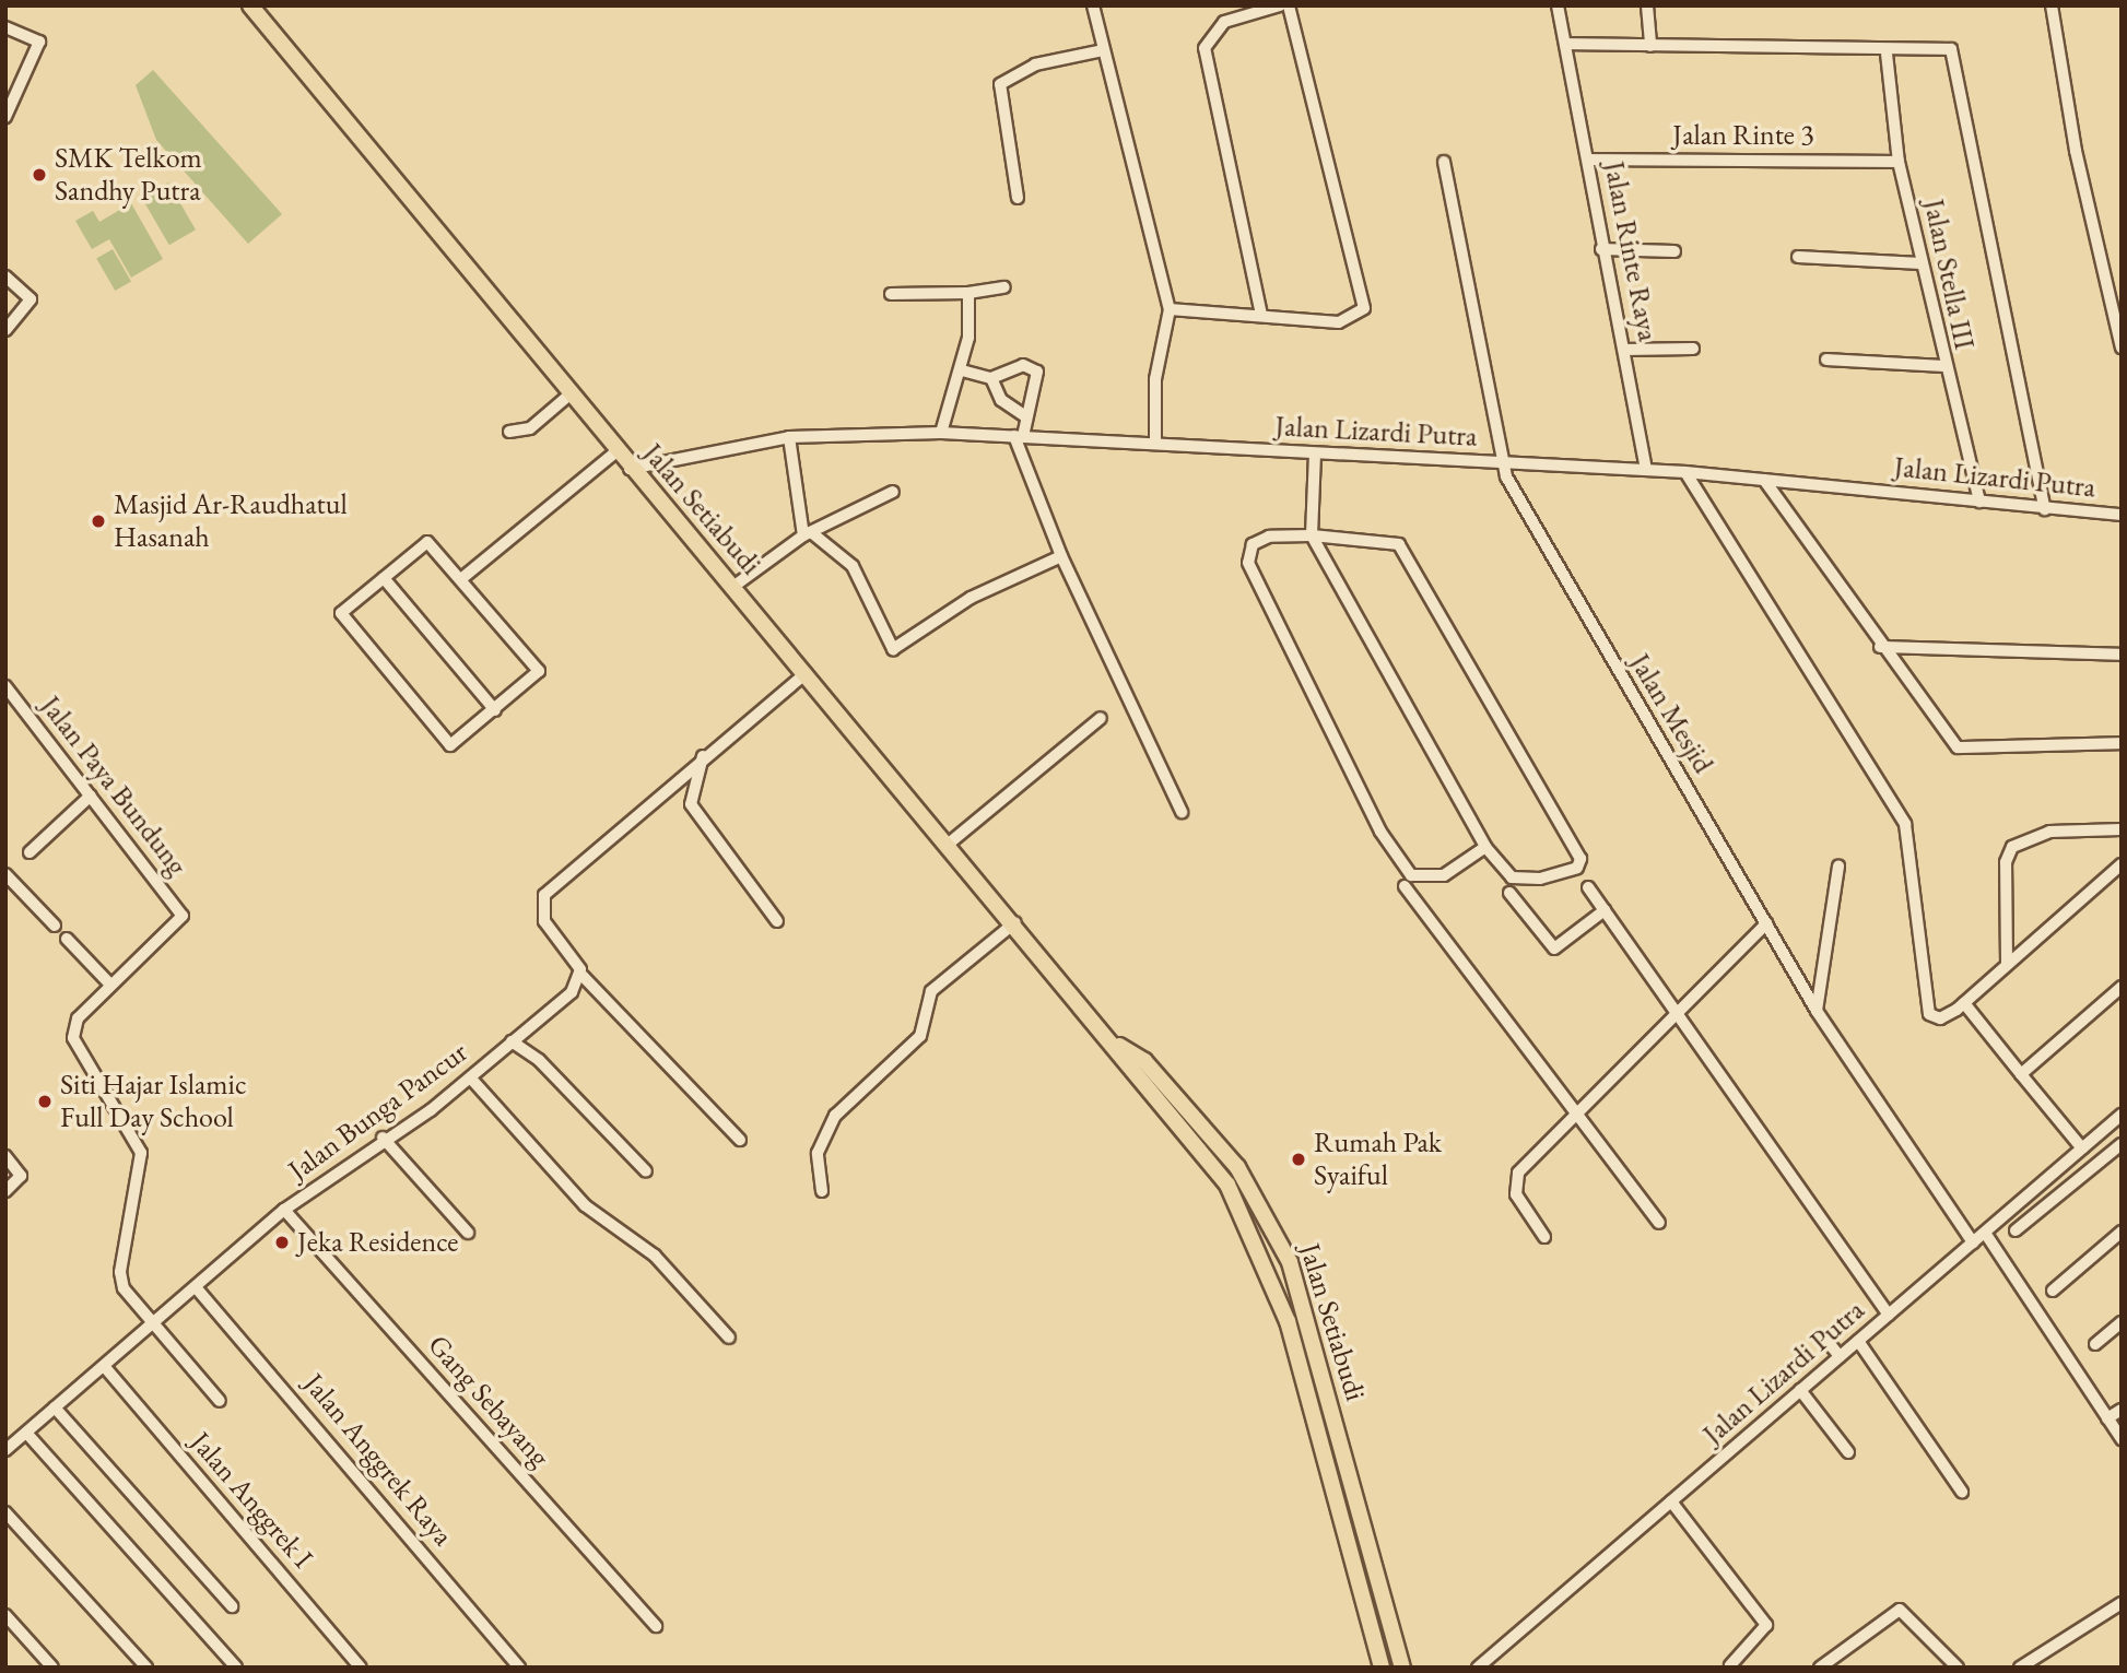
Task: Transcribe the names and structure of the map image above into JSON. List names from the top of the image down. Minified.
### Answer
{"streets":{"main road":["Jalan Setiabudi"],"street":["Jalan Rinte 3","Jalan Rinte Raya","Jalan Stella III","Jalan Lizardi Putra","Jalan Mesjid","Jalan Paya Bundung","Jalan Bunga Pancur","Gang Sebayang","Jalan Anggrek Raya","Jalan Anggrek I"]},"crossings":[["Jalan Rinte 3","Jalan Rinte Raya"],["Jalan Rinte 3","Jalan Stella III"],["Jalan Rinte Raya","Jalan Lizardi Putra"],["Jalan Stella III","Jalan Lizardi Putra"],["Jalan Lizardi Putra","Jalan Setiabudi"],["Jalan Lizardi Putra","Jalan Mesjid"],["Jalan Bunga Pancur","Gang Sebayang"],["Jalan Bunga Pancur","Jalan Anggrek Raya"],["Jalan Bunga Pancur","Jalan Anggrek I"]],"places":["SMK Telkom Sandhy Putra","Masjid Ar-Raudhatul Hasanah","Siti Hajar Islamic Full Day School","Rumah Pak Syaiful","Jeka Residence"]}
